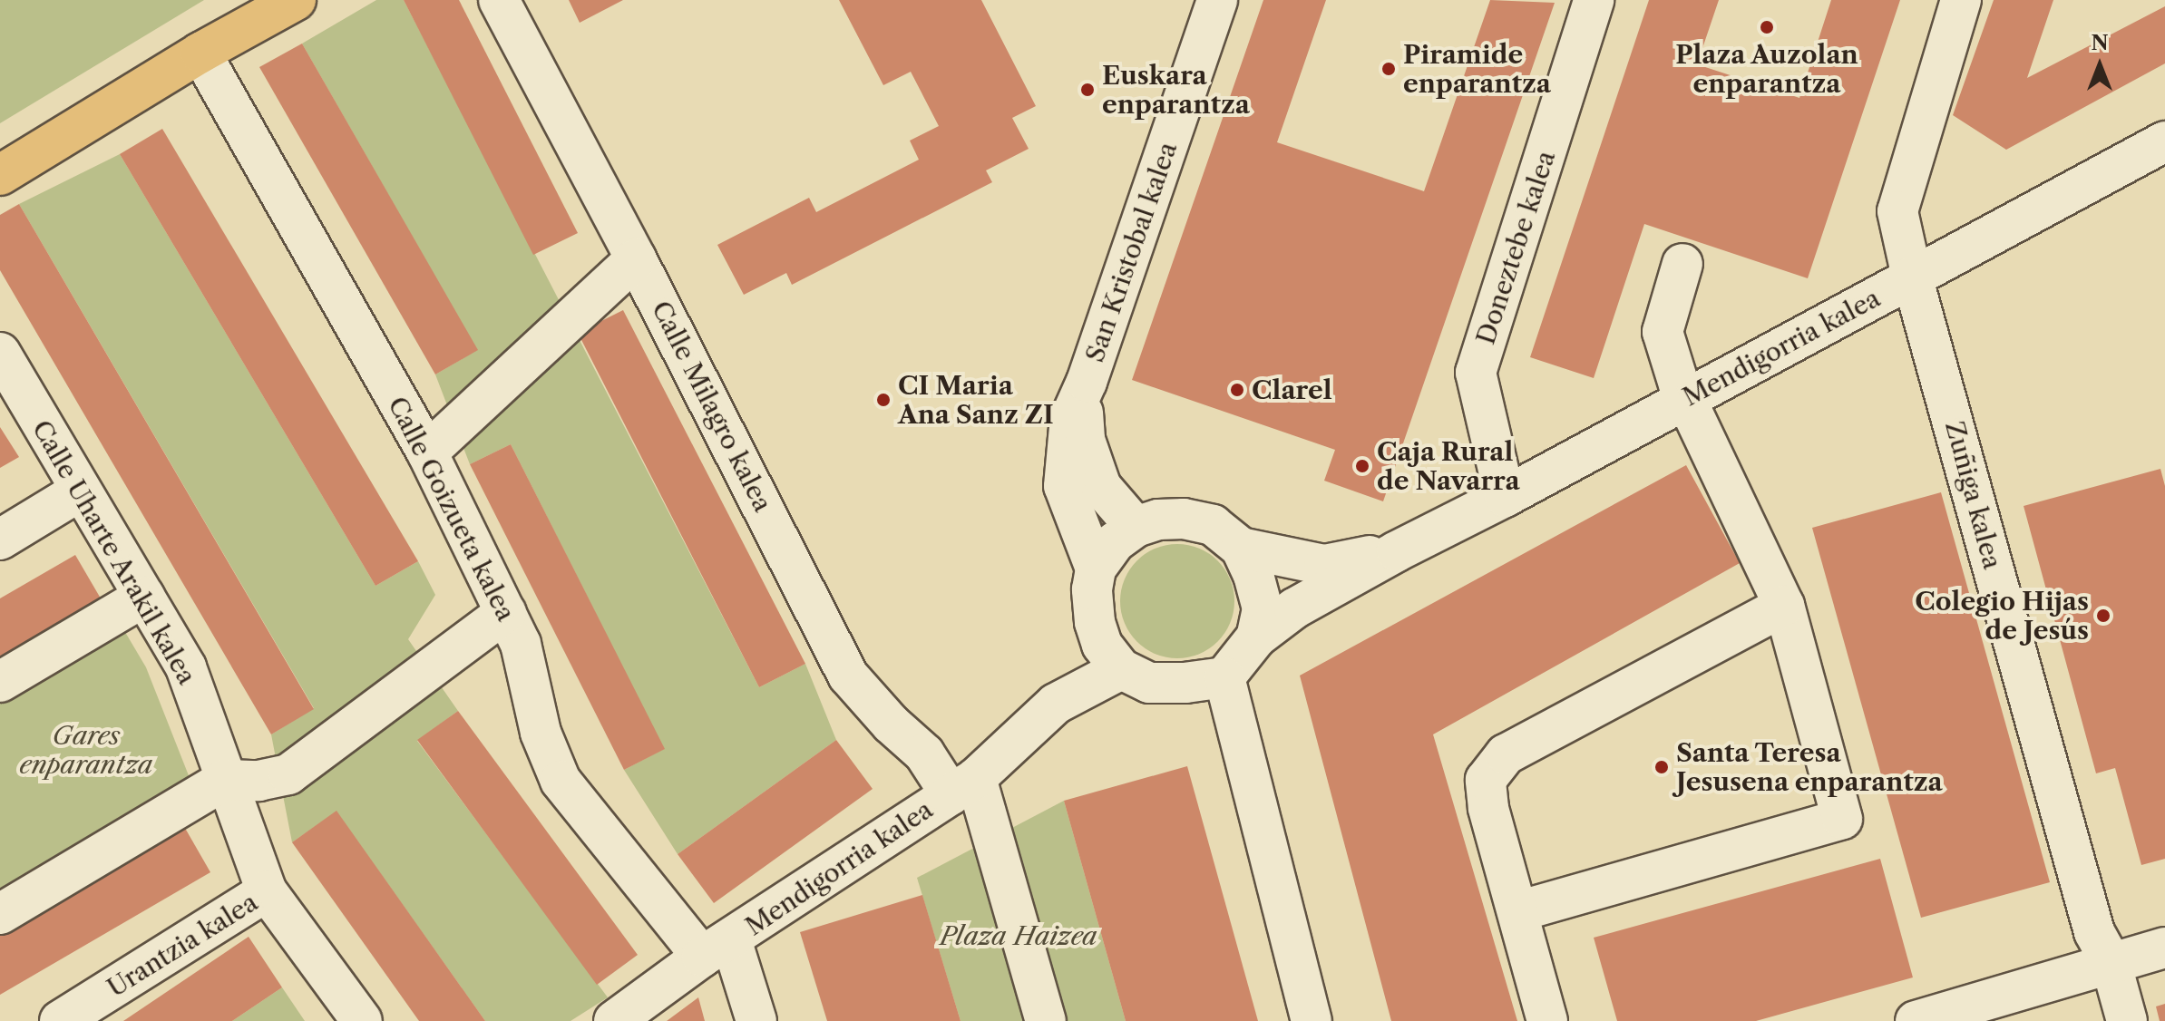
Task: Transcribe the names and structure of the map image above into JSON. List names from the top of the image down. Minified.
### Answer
{"streets":{"street":["Doneztebe kalea","San Kristobal kalea","Mendigorria kalea","Calle Milagro kalea","Zuñiga kalea","Calle Goizueta kalea","Calle Uharte Arakil kalea","Urantzia kalea"]},"crossings":[["Doneztebe kalea","Mendigorria kalea"],["San Kristobal kalea","Mendigorria kalea"],["Mendigorria kalea","Calle Milagro kalea"],["Mendigorria kalea","Zuñiga kalea"],["Mendigorria kalea","Calle Goizueta kalea"],["Calle Uharte Arakil kalea","Urantzia kalea"]],"parks":["Gares enparantza","Plaza Haizea"],"places":["Plaza Auzolan enparantza","Piramide enparantza","Euskara enparantza","Clarel","CI Maria Ana Sanz ZI","Caja Rural de Navarra","Colegio Hijas de Jesús","Santa Teresa Jesusena enparantza"],"north":"top"}
